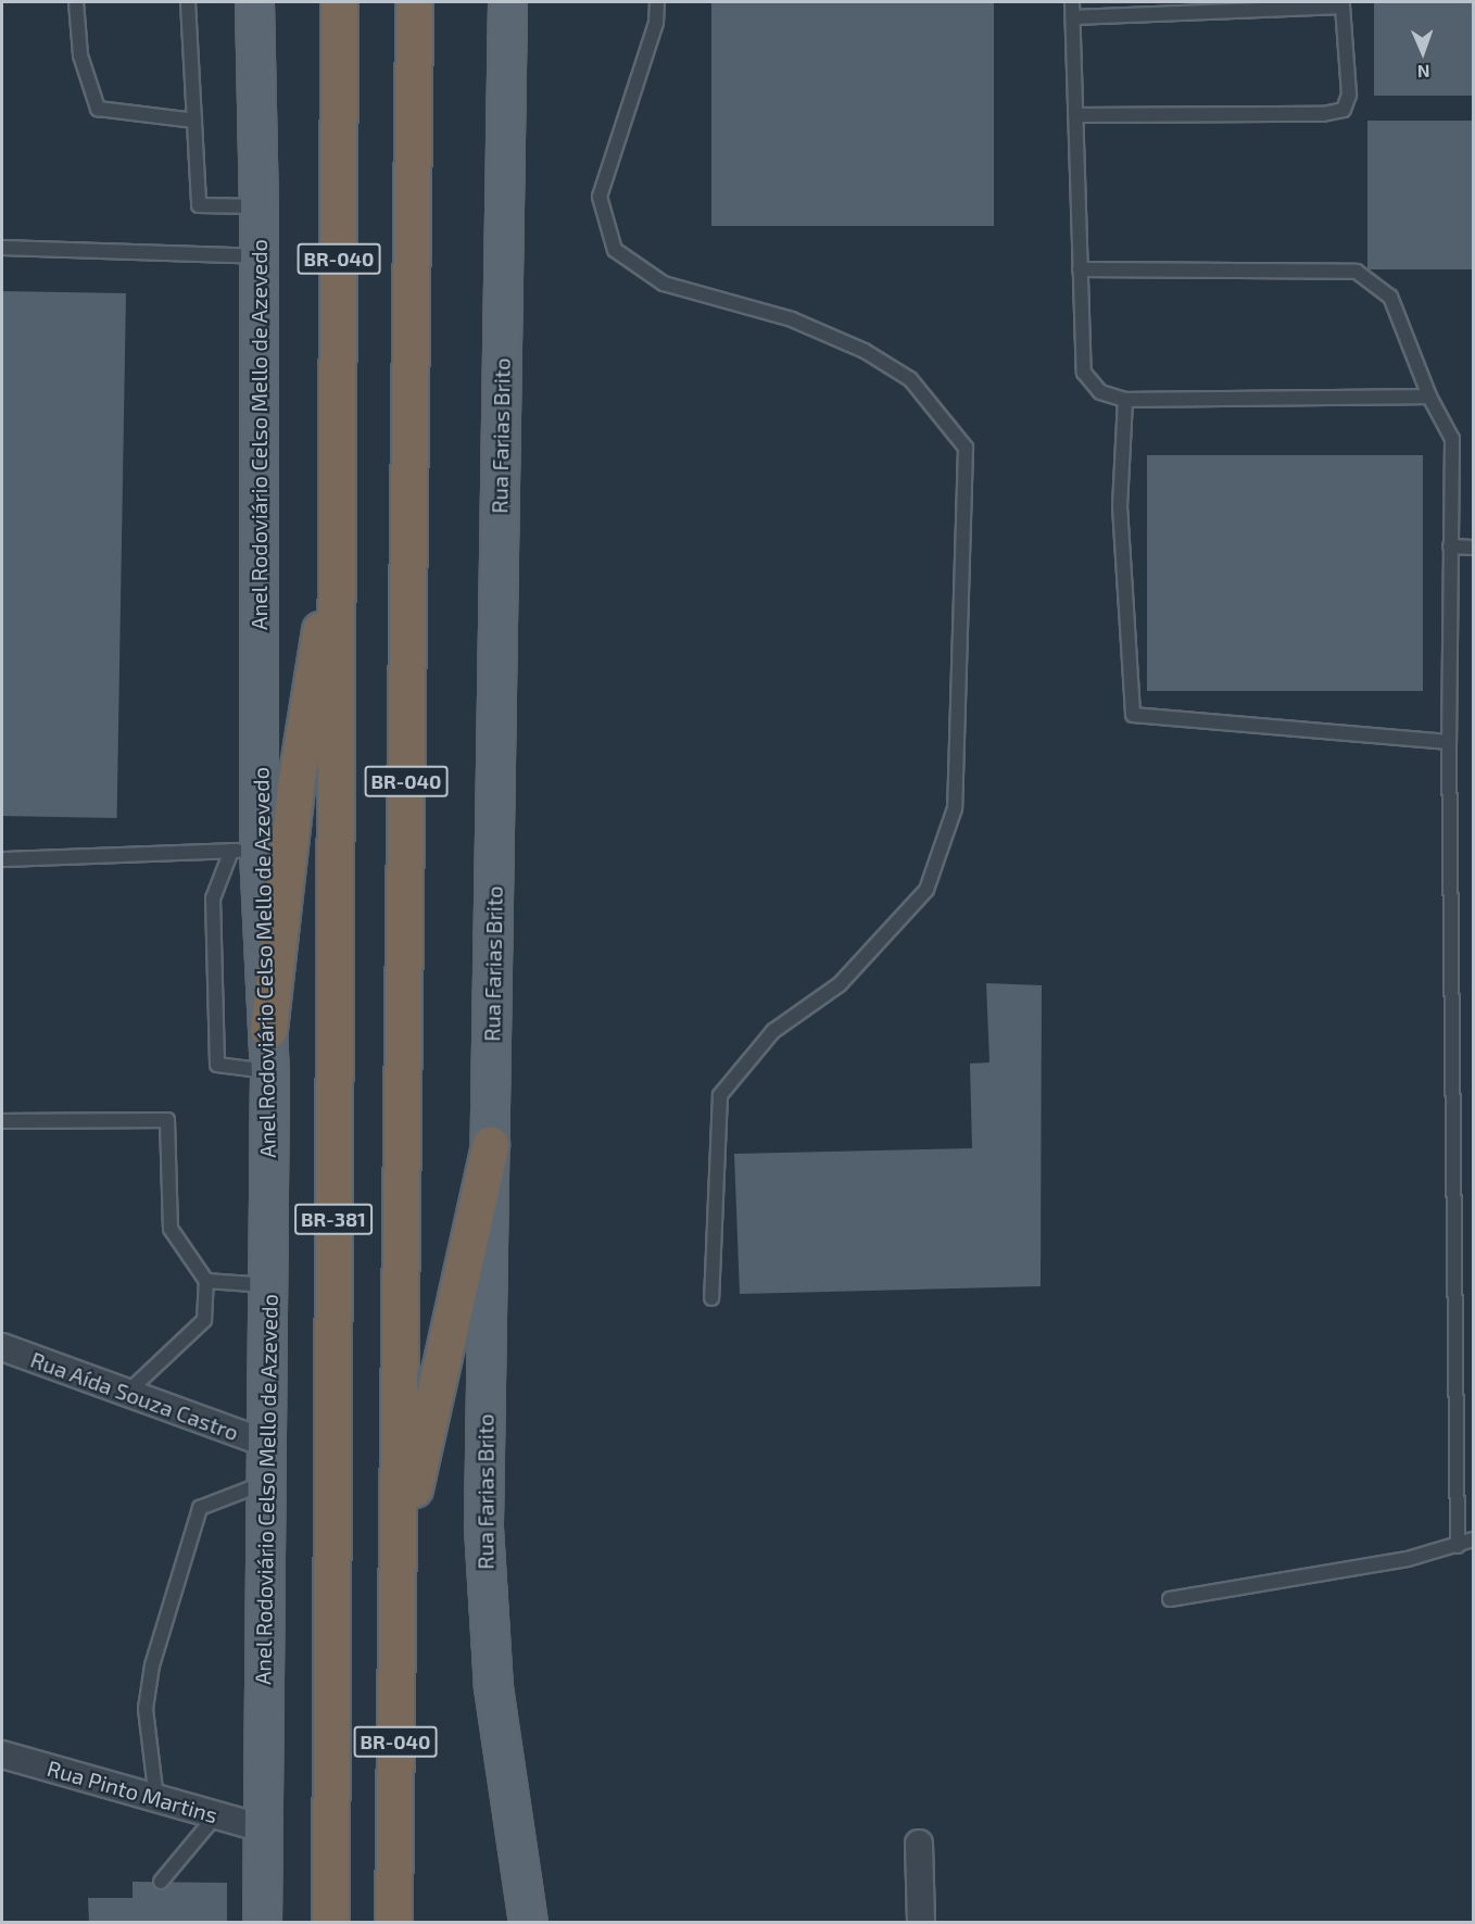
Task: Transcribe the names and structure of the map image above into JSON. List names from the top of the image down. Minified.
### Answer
{"streets":{"highway":["BR-040","BR-381"],"main road":["Anel Rodoviário Celso Mello de Azevedo","Rua Farias Brito"],"street":["Rua Aída Souza Castro","Rua Pinto Martins"]},"crossings":[["BR-040","BR-381"],["Anel Rodoviário Celso Mello de Azevedo","Rua Aída Souza Castro"],["Anel Rodoviário Celso Mello de Azevedo","Rua Pinto Martins"]],"north":"bottom"}
